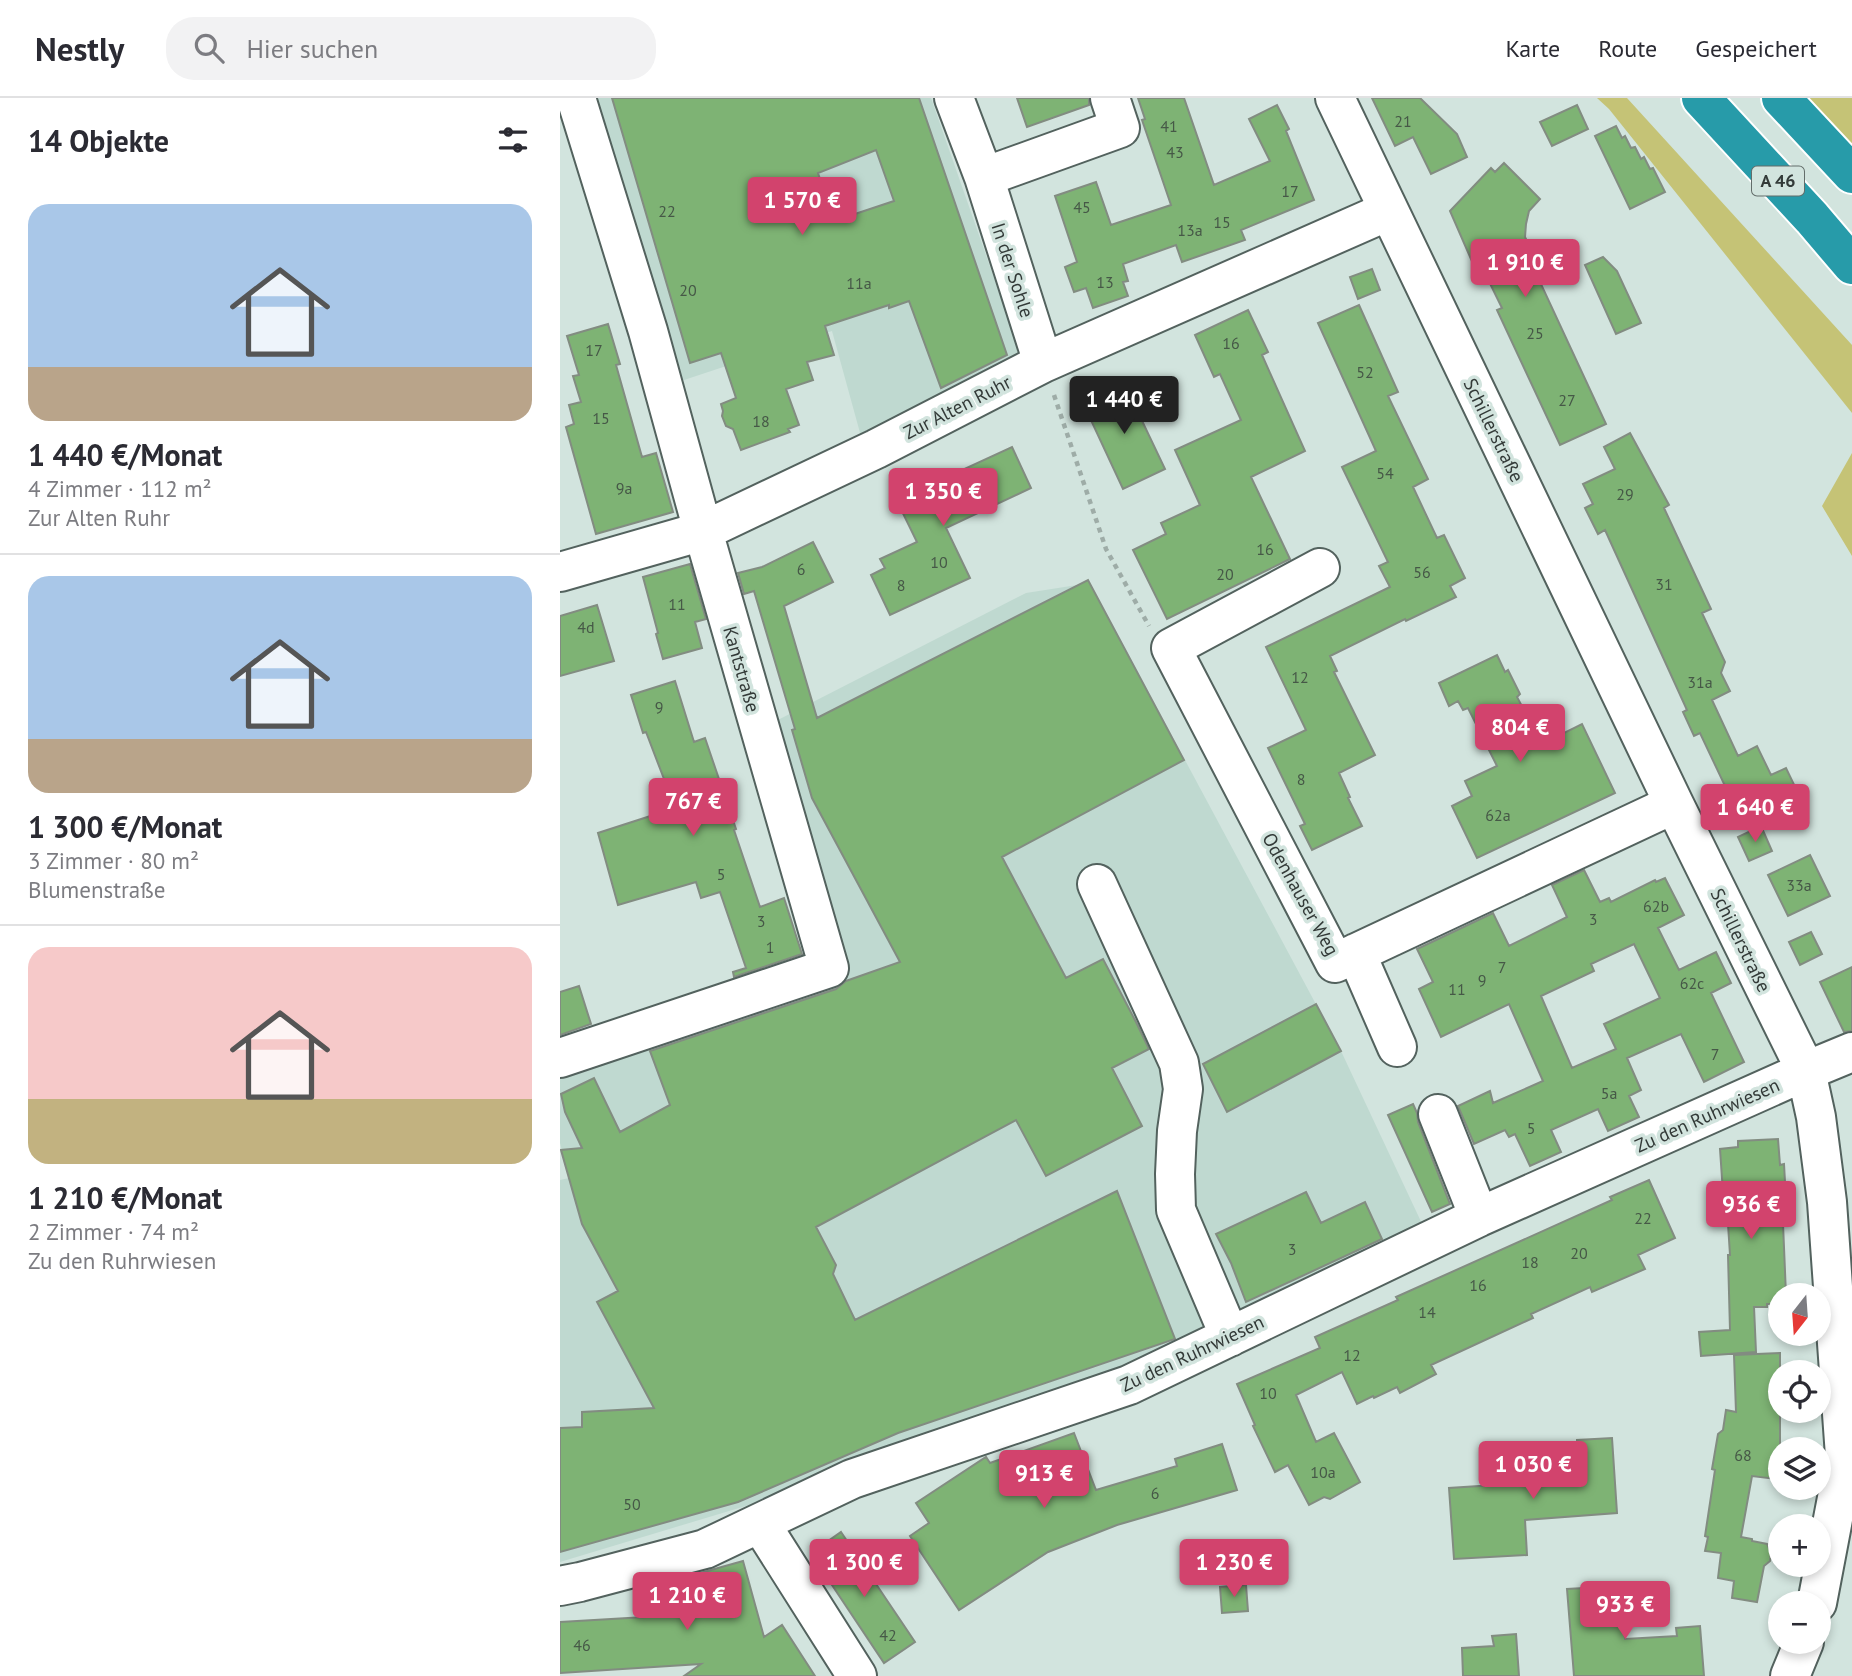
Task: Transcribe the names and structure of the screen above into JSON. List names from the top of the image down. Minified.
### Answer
{"streets":{"highway":["A 46"],"street":["In der Sohle","Zur Alten Ruhr","Schillerstraße","Kantstraße","Odenhauser Weg","Zu den Ruhrwiesen"]},"crossings":[["In der Sohle","Zur Alten Ruhr"],["Zur Alten Ruhr","Schillerstraße"],["Zur Alten Ruhr","Kantstraße"],["Schillerstraße","Odenhauser Weg"],["Schillerstraße","Zu den Ruhrwiesen"]],"house_numbers":["21","41","43","17","45","22","15","13a","13","11a","20","25","16","17","52","27","15","18","54","9a","29","16","10","6","56","20","31","8","11","4d","12","31a","9","8","62a","5","33a","62b","3","3","1","7","9","62c","11","7","5a","5","22","3","20","18","16","14","12","10","68","10a","6","50","42","46"],"north":"bottom","page":{"header":"Nestly","search":"Hier suchen","nav":["Karte","Route","Gespeichert"],"heading":"14 Objekte","price":["1 570 €","1 910 €","1 440 €","1 350 €","804 €","767 €","1 640 €","936 €","1 030 €","913 €","1 300 €","1 230 €","1 210 €","933 €"],"list":[{"name":"1 440 €/Monat","note":"4 Zimmer · 112 m² · Zur Alten Ruhr"},{"name":"1 300 €/Monat","note":"3 Zimmer · 80 m² · Blumenstraße"},{"name":"1 210 €/Monat","note":"2 Zimmer · 74 m² · Zu den Ruhrwiesen"}],"map_buttons":["+","−"]}}
